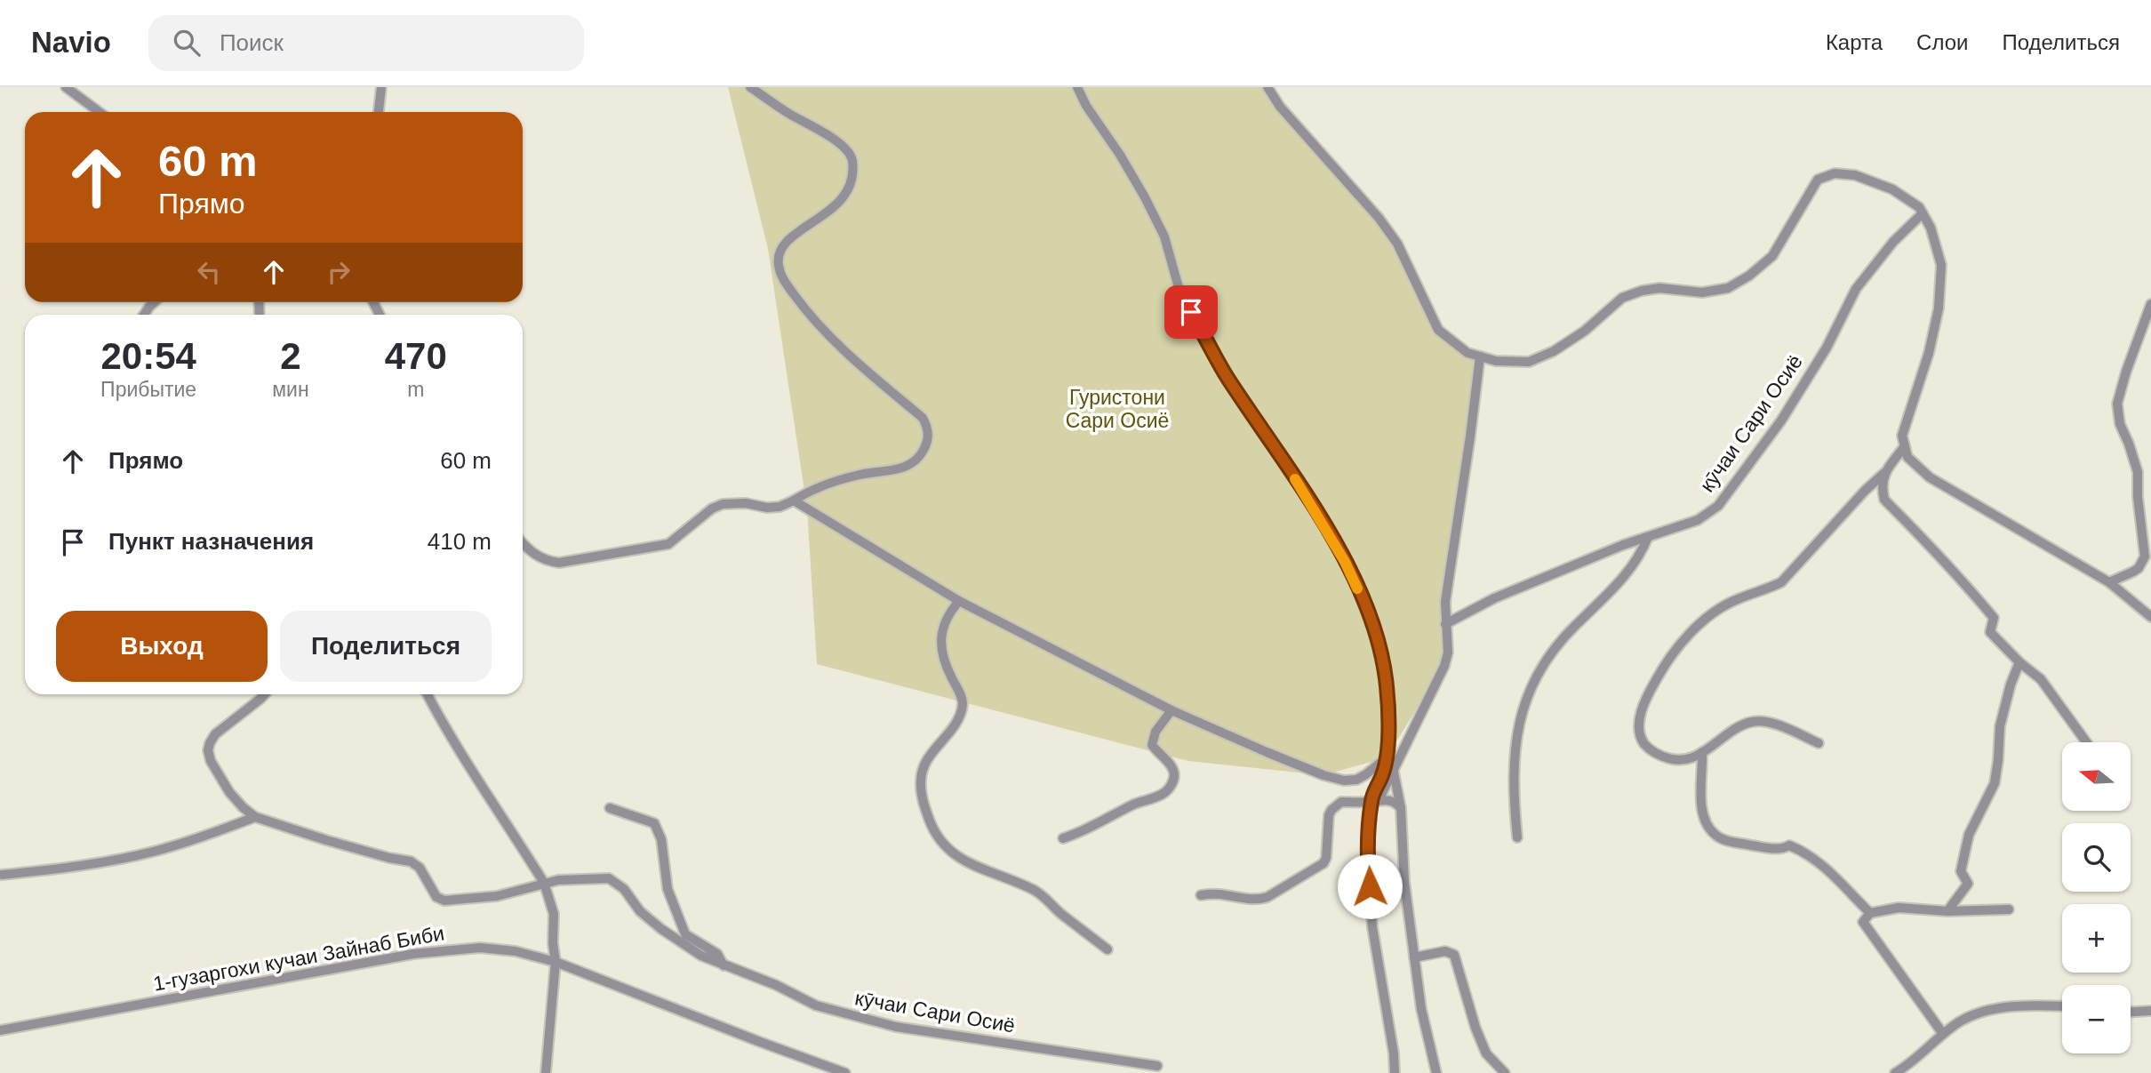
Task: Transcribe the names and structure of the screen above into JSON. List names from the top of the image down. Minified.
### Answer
{"streets":{"street":["кӯчаи Сари Осиё","1-гузаргохи кучаи Зайнаб Биби"]},"parks":["Гуристони Сари Осиё"],"north":"left","page":{"header":"Navio","search":"Поиск","nav":["Карта","Слои","Поделиться"],"turn":["60 m","Прямо"],"eta":["20:54","Прибытие","2","мин","470","m"],"list":[{"name":"Прямо","value":"60 m"},{"name":"Пункт назначения","value":"410 m"}],"buttons":["Выход","Поделиться"],"map_buttons":["+","−"]}}
